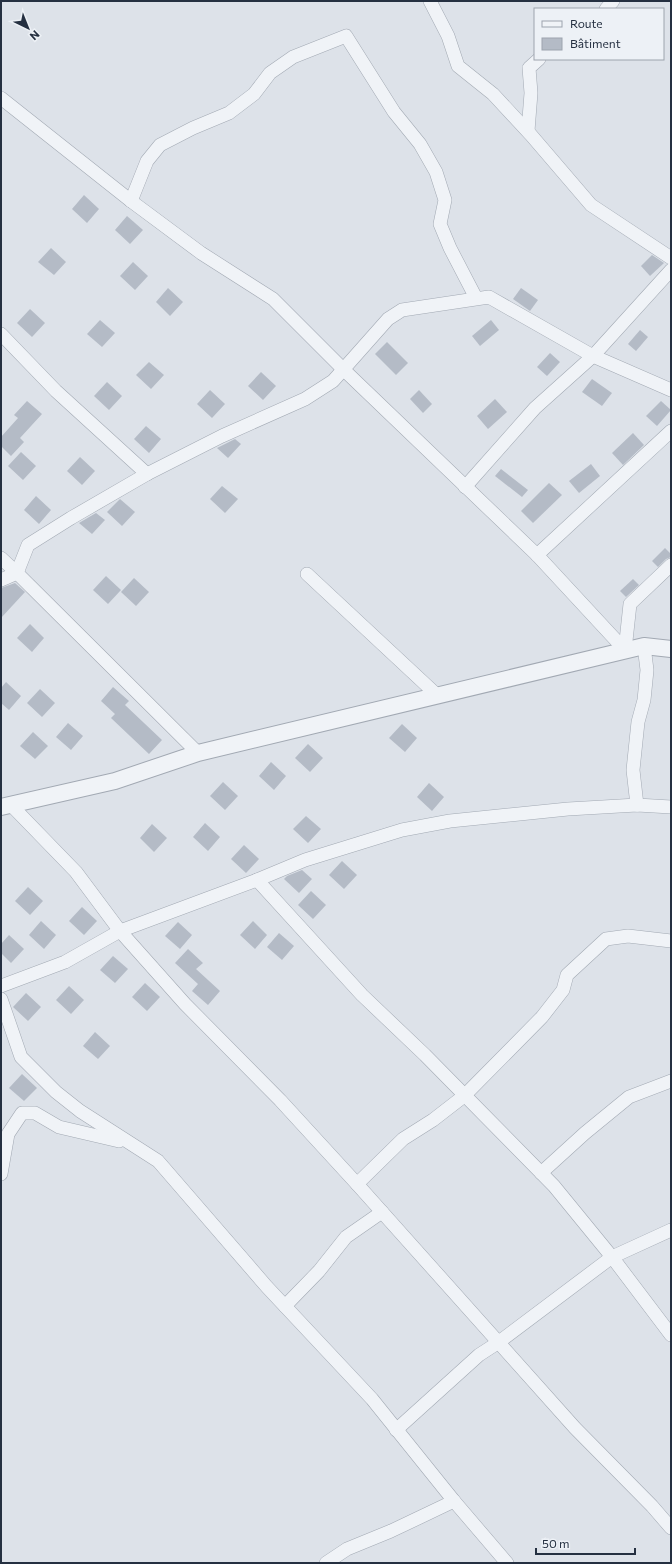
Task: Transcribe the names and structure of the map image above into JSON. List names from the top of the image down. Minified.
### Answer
{"legend":["Route","Bâtiment"],"scale_bar":"50 m","north":"bottom right"}
